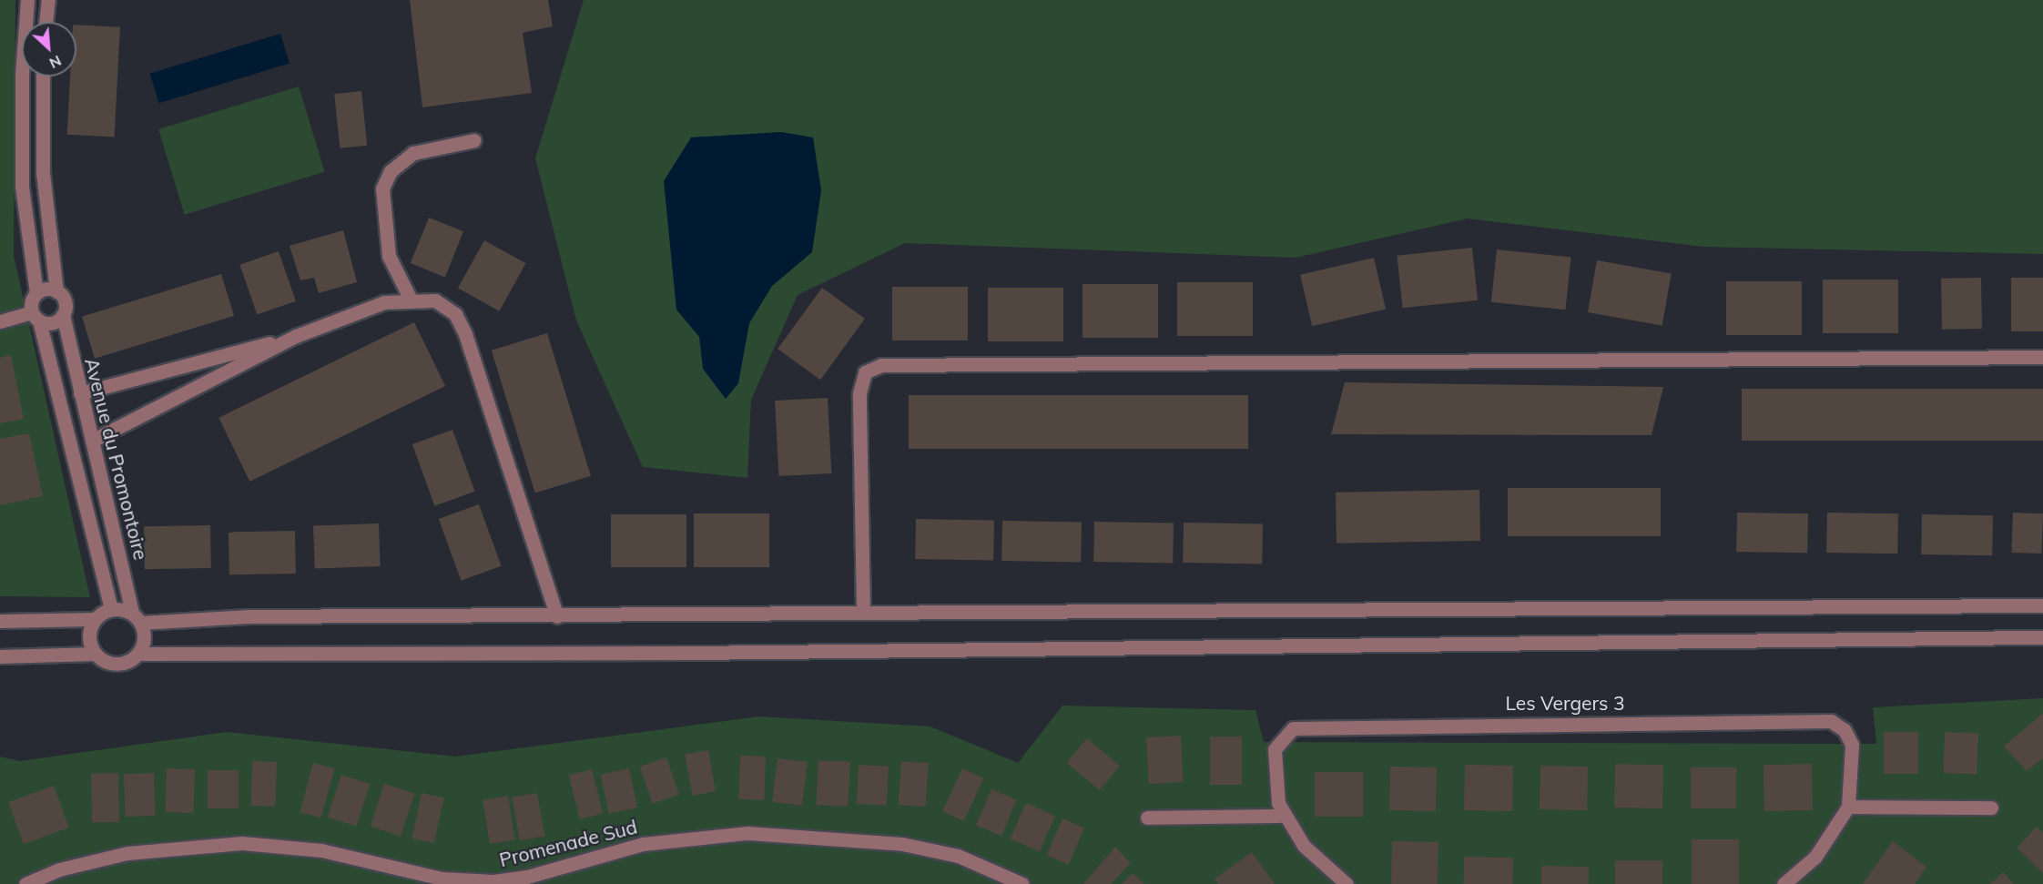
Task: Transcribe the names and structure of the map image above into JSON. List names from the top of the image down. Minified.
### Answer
{"streets":{"street":["Avenue du Promontoire","Les Vergers 3","Promenade Sud"]},"north":"bottom right"}
